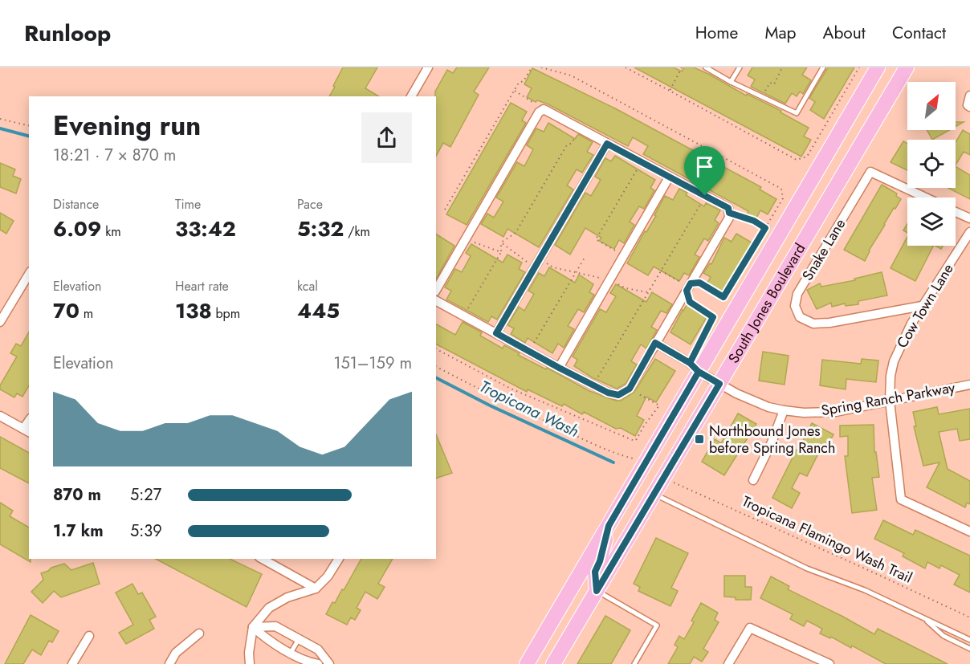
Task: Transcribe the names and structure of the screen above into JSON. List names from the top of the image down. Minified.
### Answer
{"streets":{"main road":["South Jones Boulevard"],"street":["Snake Lane","Cow Town Lane","Spring Ranch Parkway"],"path":["Tropicana Flamingo Wash Trail"]},"crossings":[["Snake Lane","Cow Town Lane"],["South Jones Boulevard","Spring Ranch Parkway"],["Cow Town Lane","Spring Ranch Parkway"]],"water":["Tropicana Wash"],"places":{"transit":["Northbound Jones before Spring Ranch"]},"north":"top right","page":{"header":"Runloop","nav":["Home","Map","About","Contact"],"heading":["Evening run","18:21 · 7 × 870 m"],"stats":[["Distance","6.09 km"],["Time","33:42"],["Pace","5:32 /km"],["Elevation","70 m"],["Heart rate","138 bpm"],["kcal","445"]],"chart":["Elevation","151–159 m"],"list":[{"name":"870 m","note":"5:27"},{"name":"1.7 km","note":"5:39"}]}}
